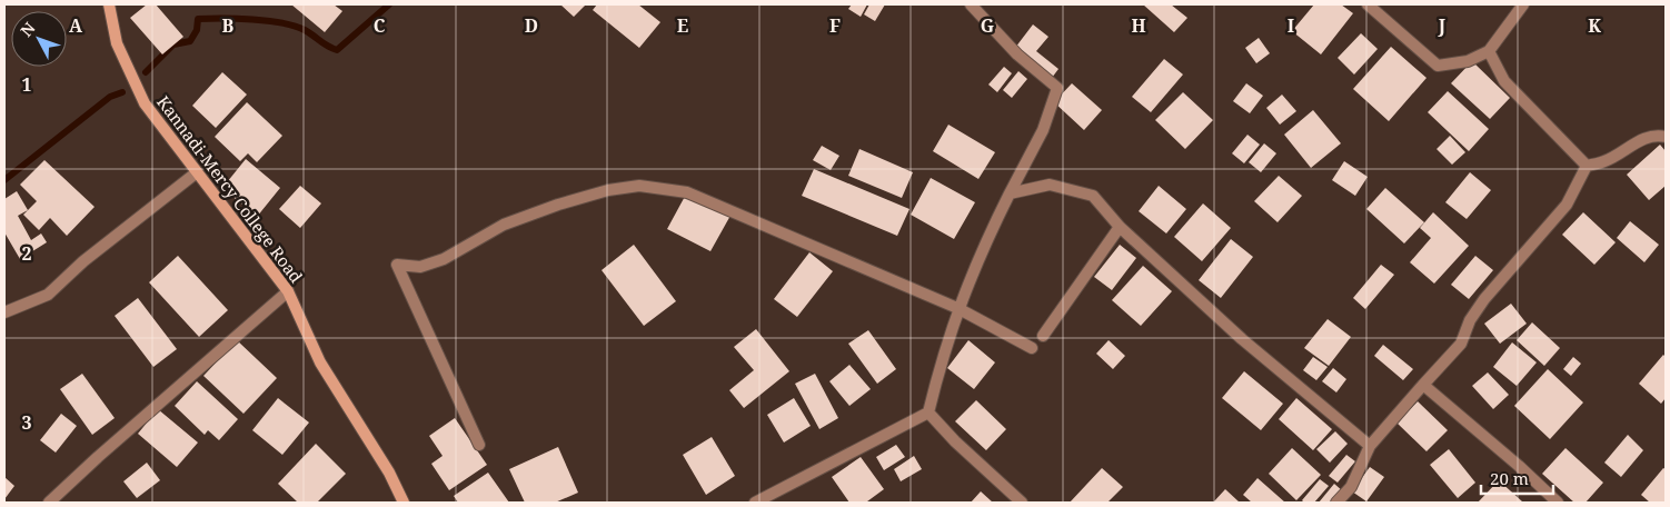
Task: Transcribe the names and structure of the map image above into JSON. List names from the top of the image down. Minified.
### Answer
{"streets":{"main road":["Kannadi-Mercy College Road"]},"scale_bar":"20 m","north":"top left","grid":{"columns":["A","B","C","D","E","F","G","H","I","J","K"],"rows":["1","2","3"]}}
